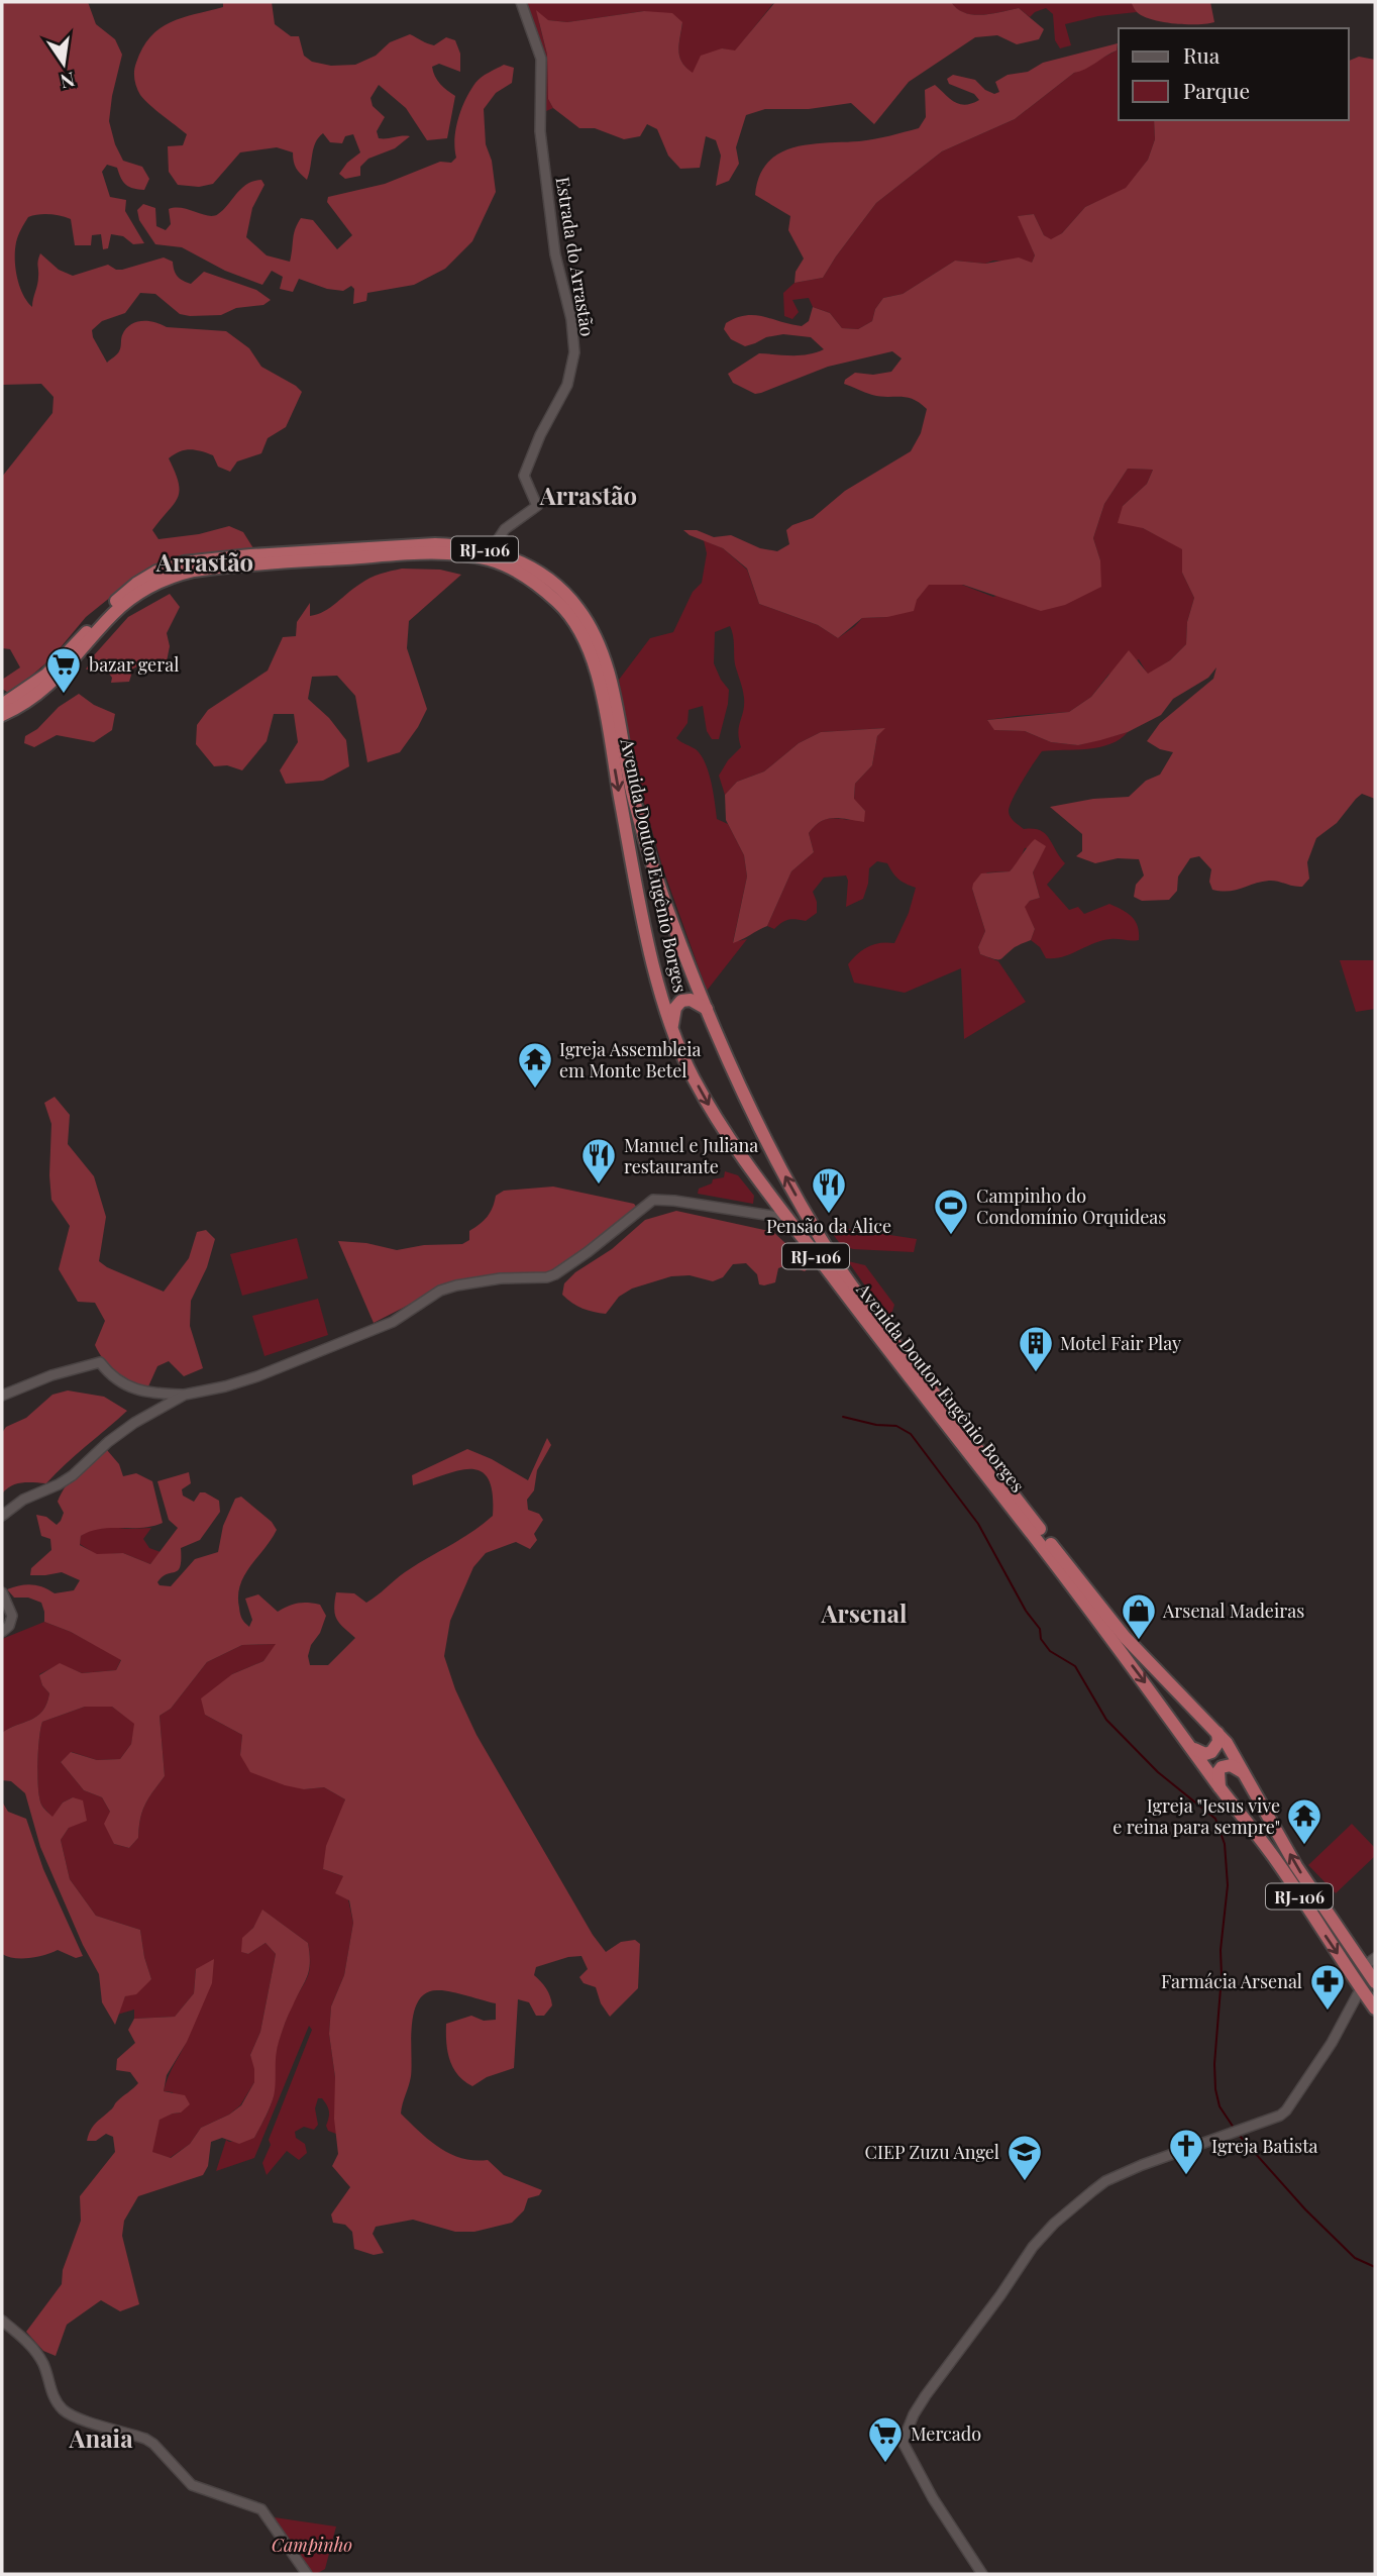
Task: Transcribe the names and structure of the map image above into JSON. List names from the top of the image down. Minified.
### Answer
{"streets":{"highway":["RJ-106","Avenida Doutor Eugênio Borges"],"street":["Estrada do Arrastão"]},"crossings":[["Estrada do Arrastão","Avenida Doutor Eugênio Borges"]],"districts":["Arrastão","Arrastão","Arsenal","Anaia"],"parks":["Campinho"],"places":{"supermarket":["bazar geral","Mercado"],"temple":["Igreja Assembleia em Monte Betel","Igreja \"Jesus vive e reina para sempre\""],"restaurant":["Manuel e Juliana restaurante","Pensão da Alice"],"sports":["Campinho do Condomínio Orquideas"],"building":["Motel Fair Play"],"shop":["Arsenal Madeiras"],"pharmacy":["Farmácia Arsenal"],"church":["Igreja Batista"],"school or university":["CIEP Zuzu Angel"]},"legend":["Rua","Parque"],"north":"bottom"}
